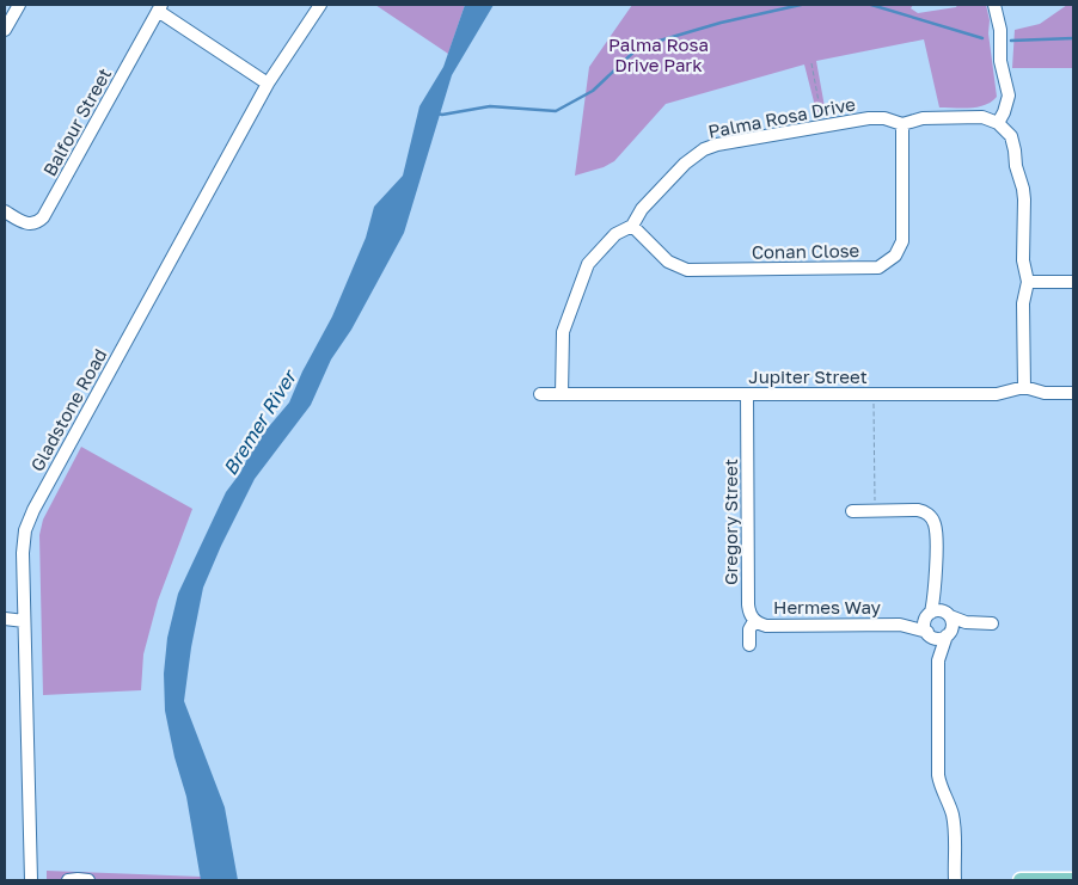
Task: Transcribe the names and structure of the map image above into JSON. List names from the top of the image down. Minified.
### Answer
{"streets":{"street":["Palma Rosa Drive","Balfour Street","Conan Close","Jupiter Street","Gladstone Road","Gregory Street","Hermes Way"]},"crossings":[["Palma Rosa Drive","Conan Close"],["Palma Rosa Drive","Jupiter Street"],["Jupiter Street","Gregory Street"],["Gregory Street","Hermes Way"]],"water":["Bremer River"],"parks":["Palma Rosa Drive Park"]}
